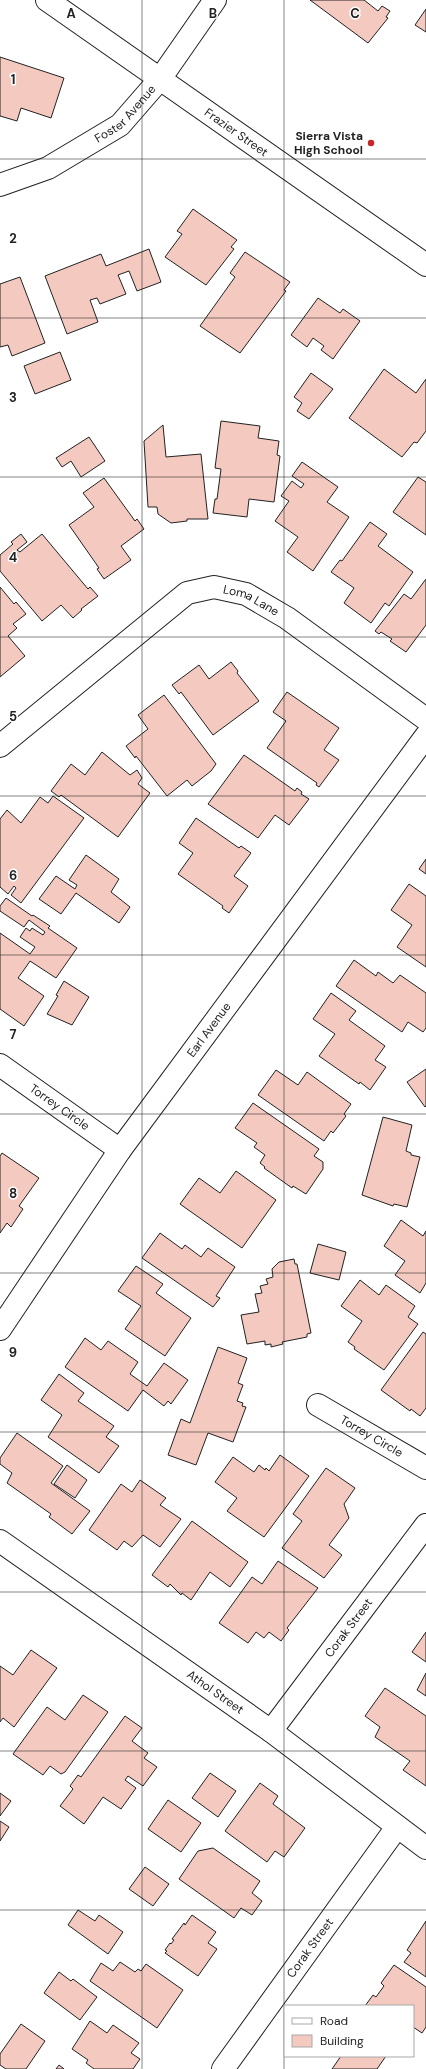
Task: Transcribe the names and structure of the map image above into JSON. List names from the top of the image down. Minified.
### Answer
{"streets":{"street":["Foster Avenue","Frazier Street","Loma Lane","Earl Avenue","Torrey Circle","Corak Street","Athol Street"]},"crossings":[["Foster Avenue","Frazier Street"],["Earl Avenue","Torrey Circle"],["Corak Street","Athol Street"]],"places":["Sierra Vista High School"],"legend":["Road","Building"],"grid":{"columns":["A","B","C"],"rows":["1","2","3","4","5","6","7","8","9"]}}
